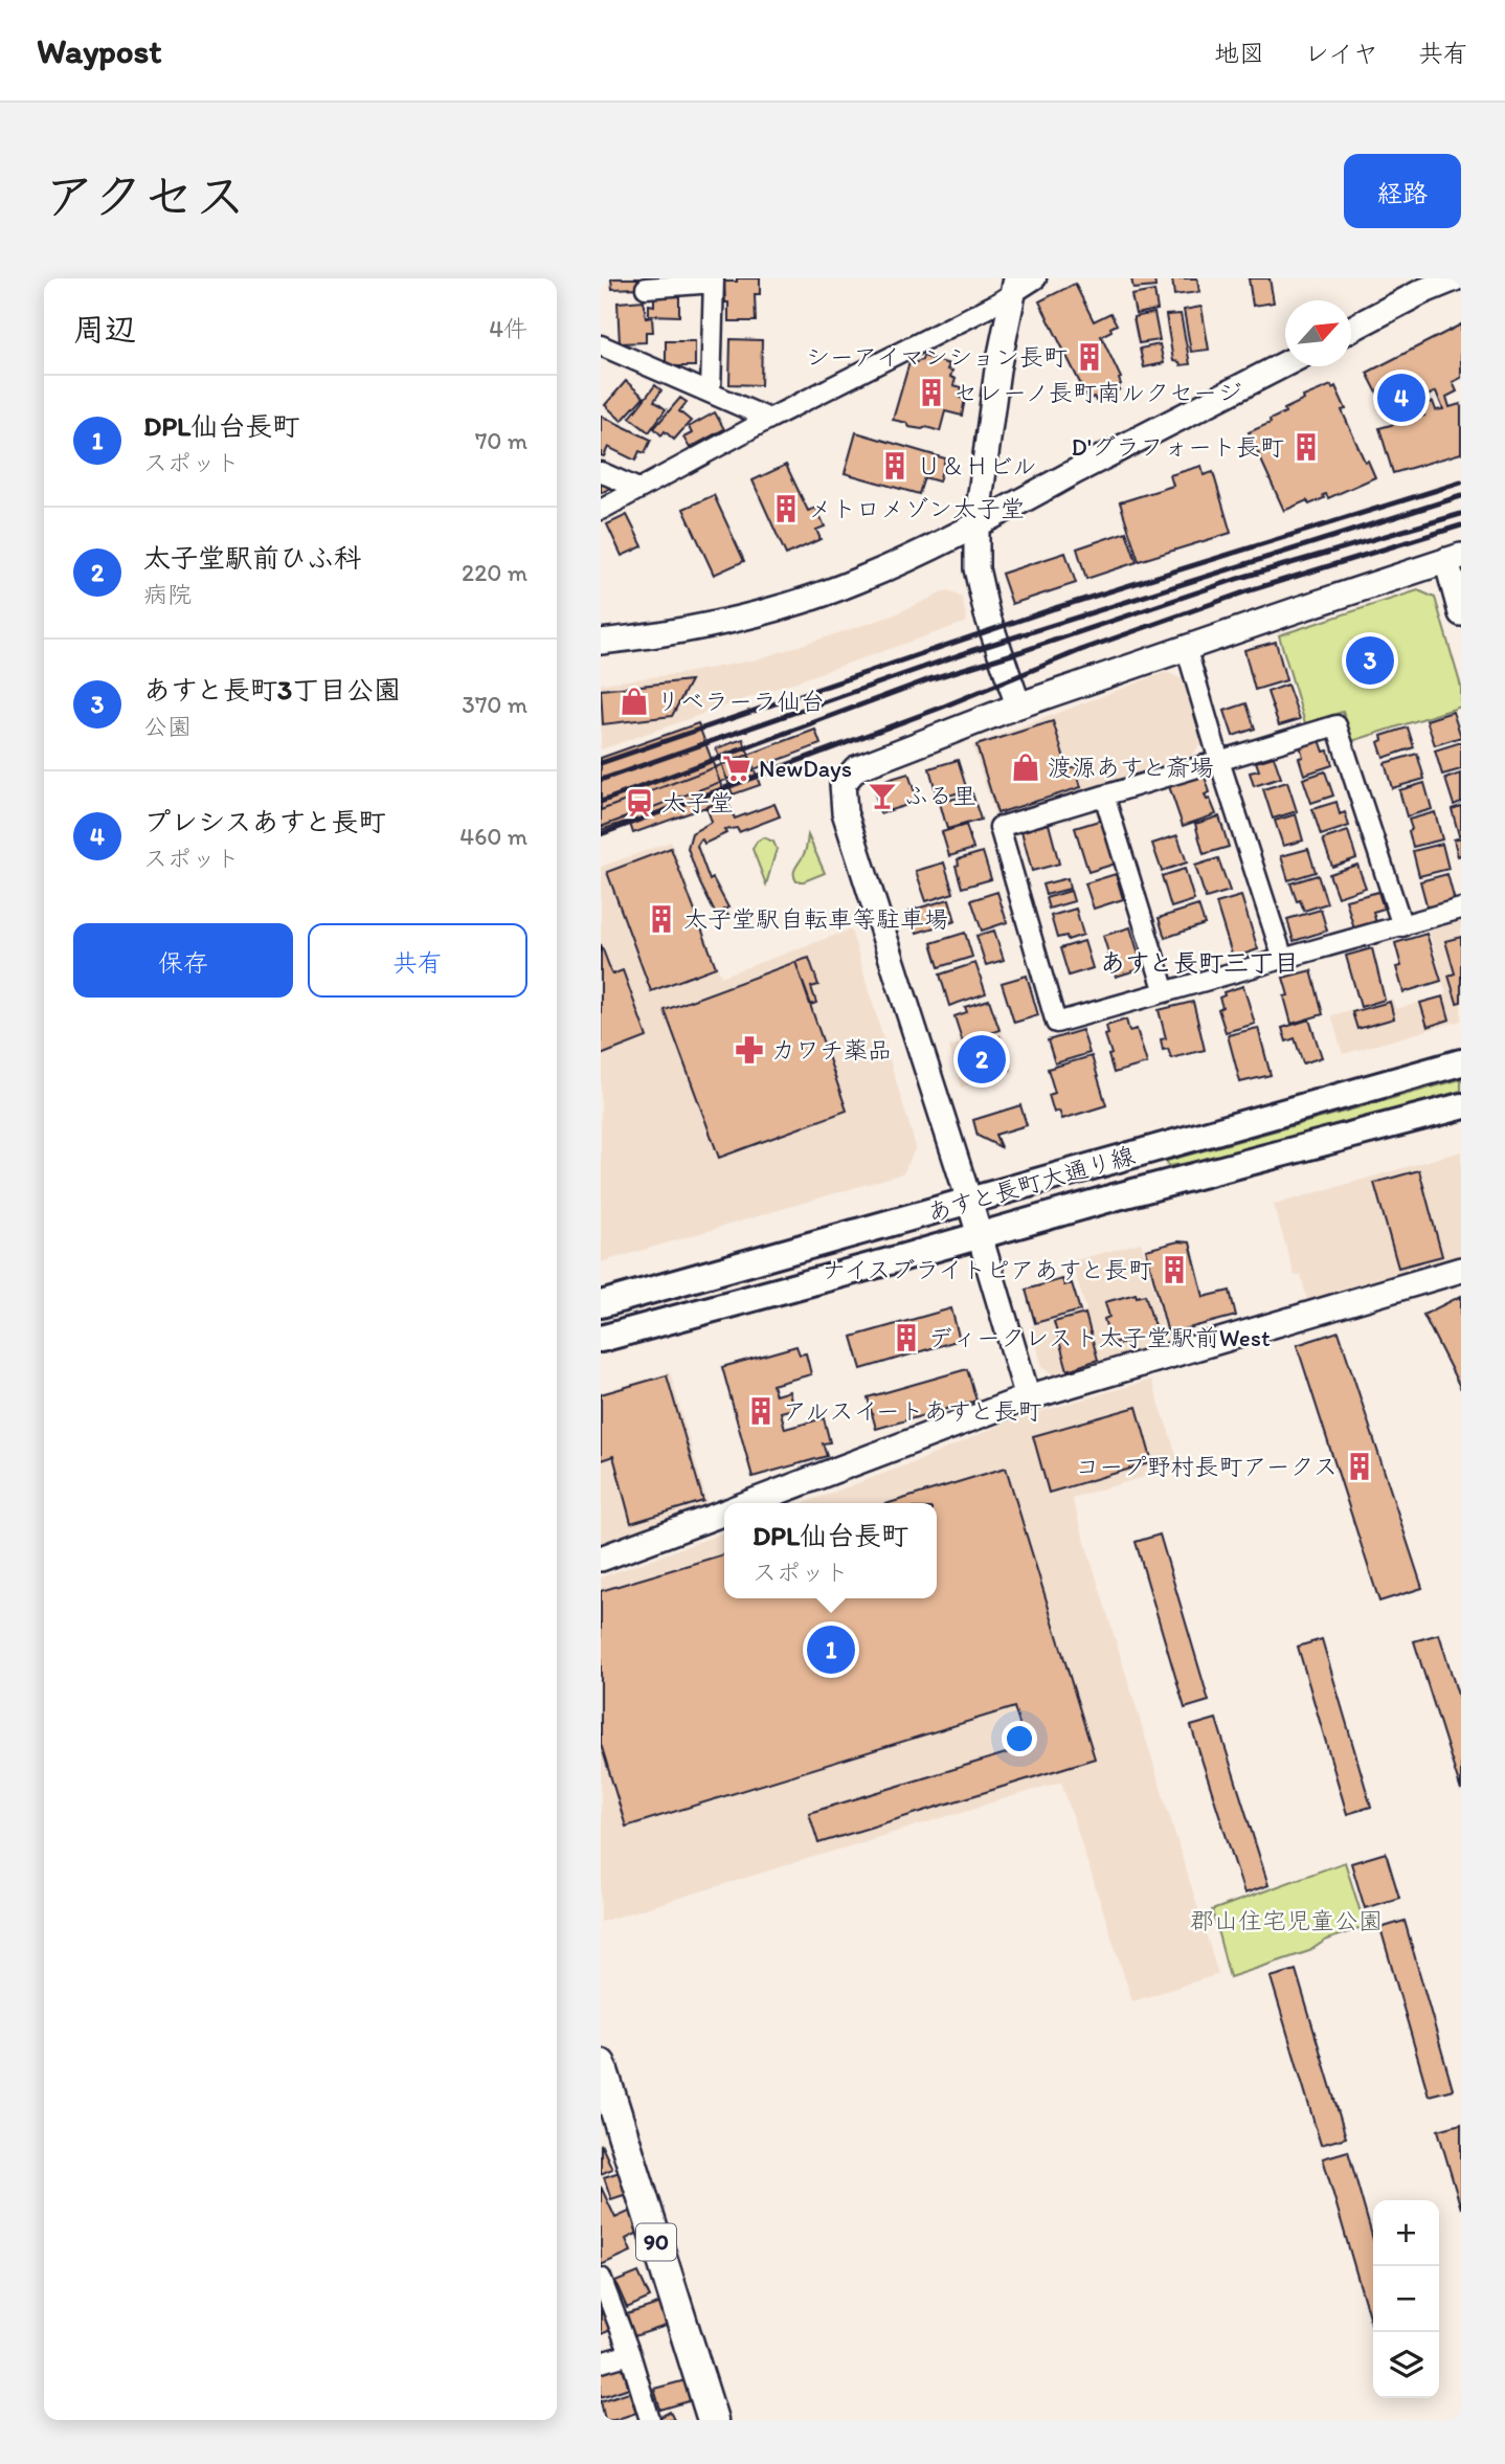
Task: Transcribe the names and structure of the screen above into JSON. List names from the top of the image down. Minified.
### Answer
{"streets":{"main road":["あすと長町大通り線","90"]},"districts":["あすと長町三丁目"],"parks":["郡山住宅児童公園"],"places":{"building":["シーアイマンション長町","セレーノ長町南ルクセージ","D'グラフォート長町","Ｕ＆Ｈビル","メトロメゾン太子堂","太子堂駅自転車等駐車場","ナイスブライトピアあすと長町","ディークレスト太子堂駅前West","アルスイートあすと長町","コープ野村長町アークス"],"shop":["リベラーラ仙台","渡源あすと斎場"],"supermarket":["NewDays"],"bar":["ふる里"],"station":["太子堂"],"pharmacy":["カワチ薬品"]},"north":"top right","page":{"header":"Waypost","nav":["地図","レイヤ","共有"],"title":"アクセス","buttons":["経路",["保存","共有"]],"heading":["周辺","4件"],"pins":["4","3","2","1"],"list":[{"mark":"1","name":"DPL仙台長町","note":"スポット","value":"70 m"},{"mark":"2","name":"太子堂駅前ひふ科","note":"病院","value":"220 m"},{"mark":"3","name":"あすと長町3丁目公園","note":"公園","value":"370 m"},{"mark":"4","name":"プレシスあすと長町","note":"スポット","value":"460 m"}],"popup":["DPL仙台長町","スポット"],"map_buttons":["+","−"]}}
